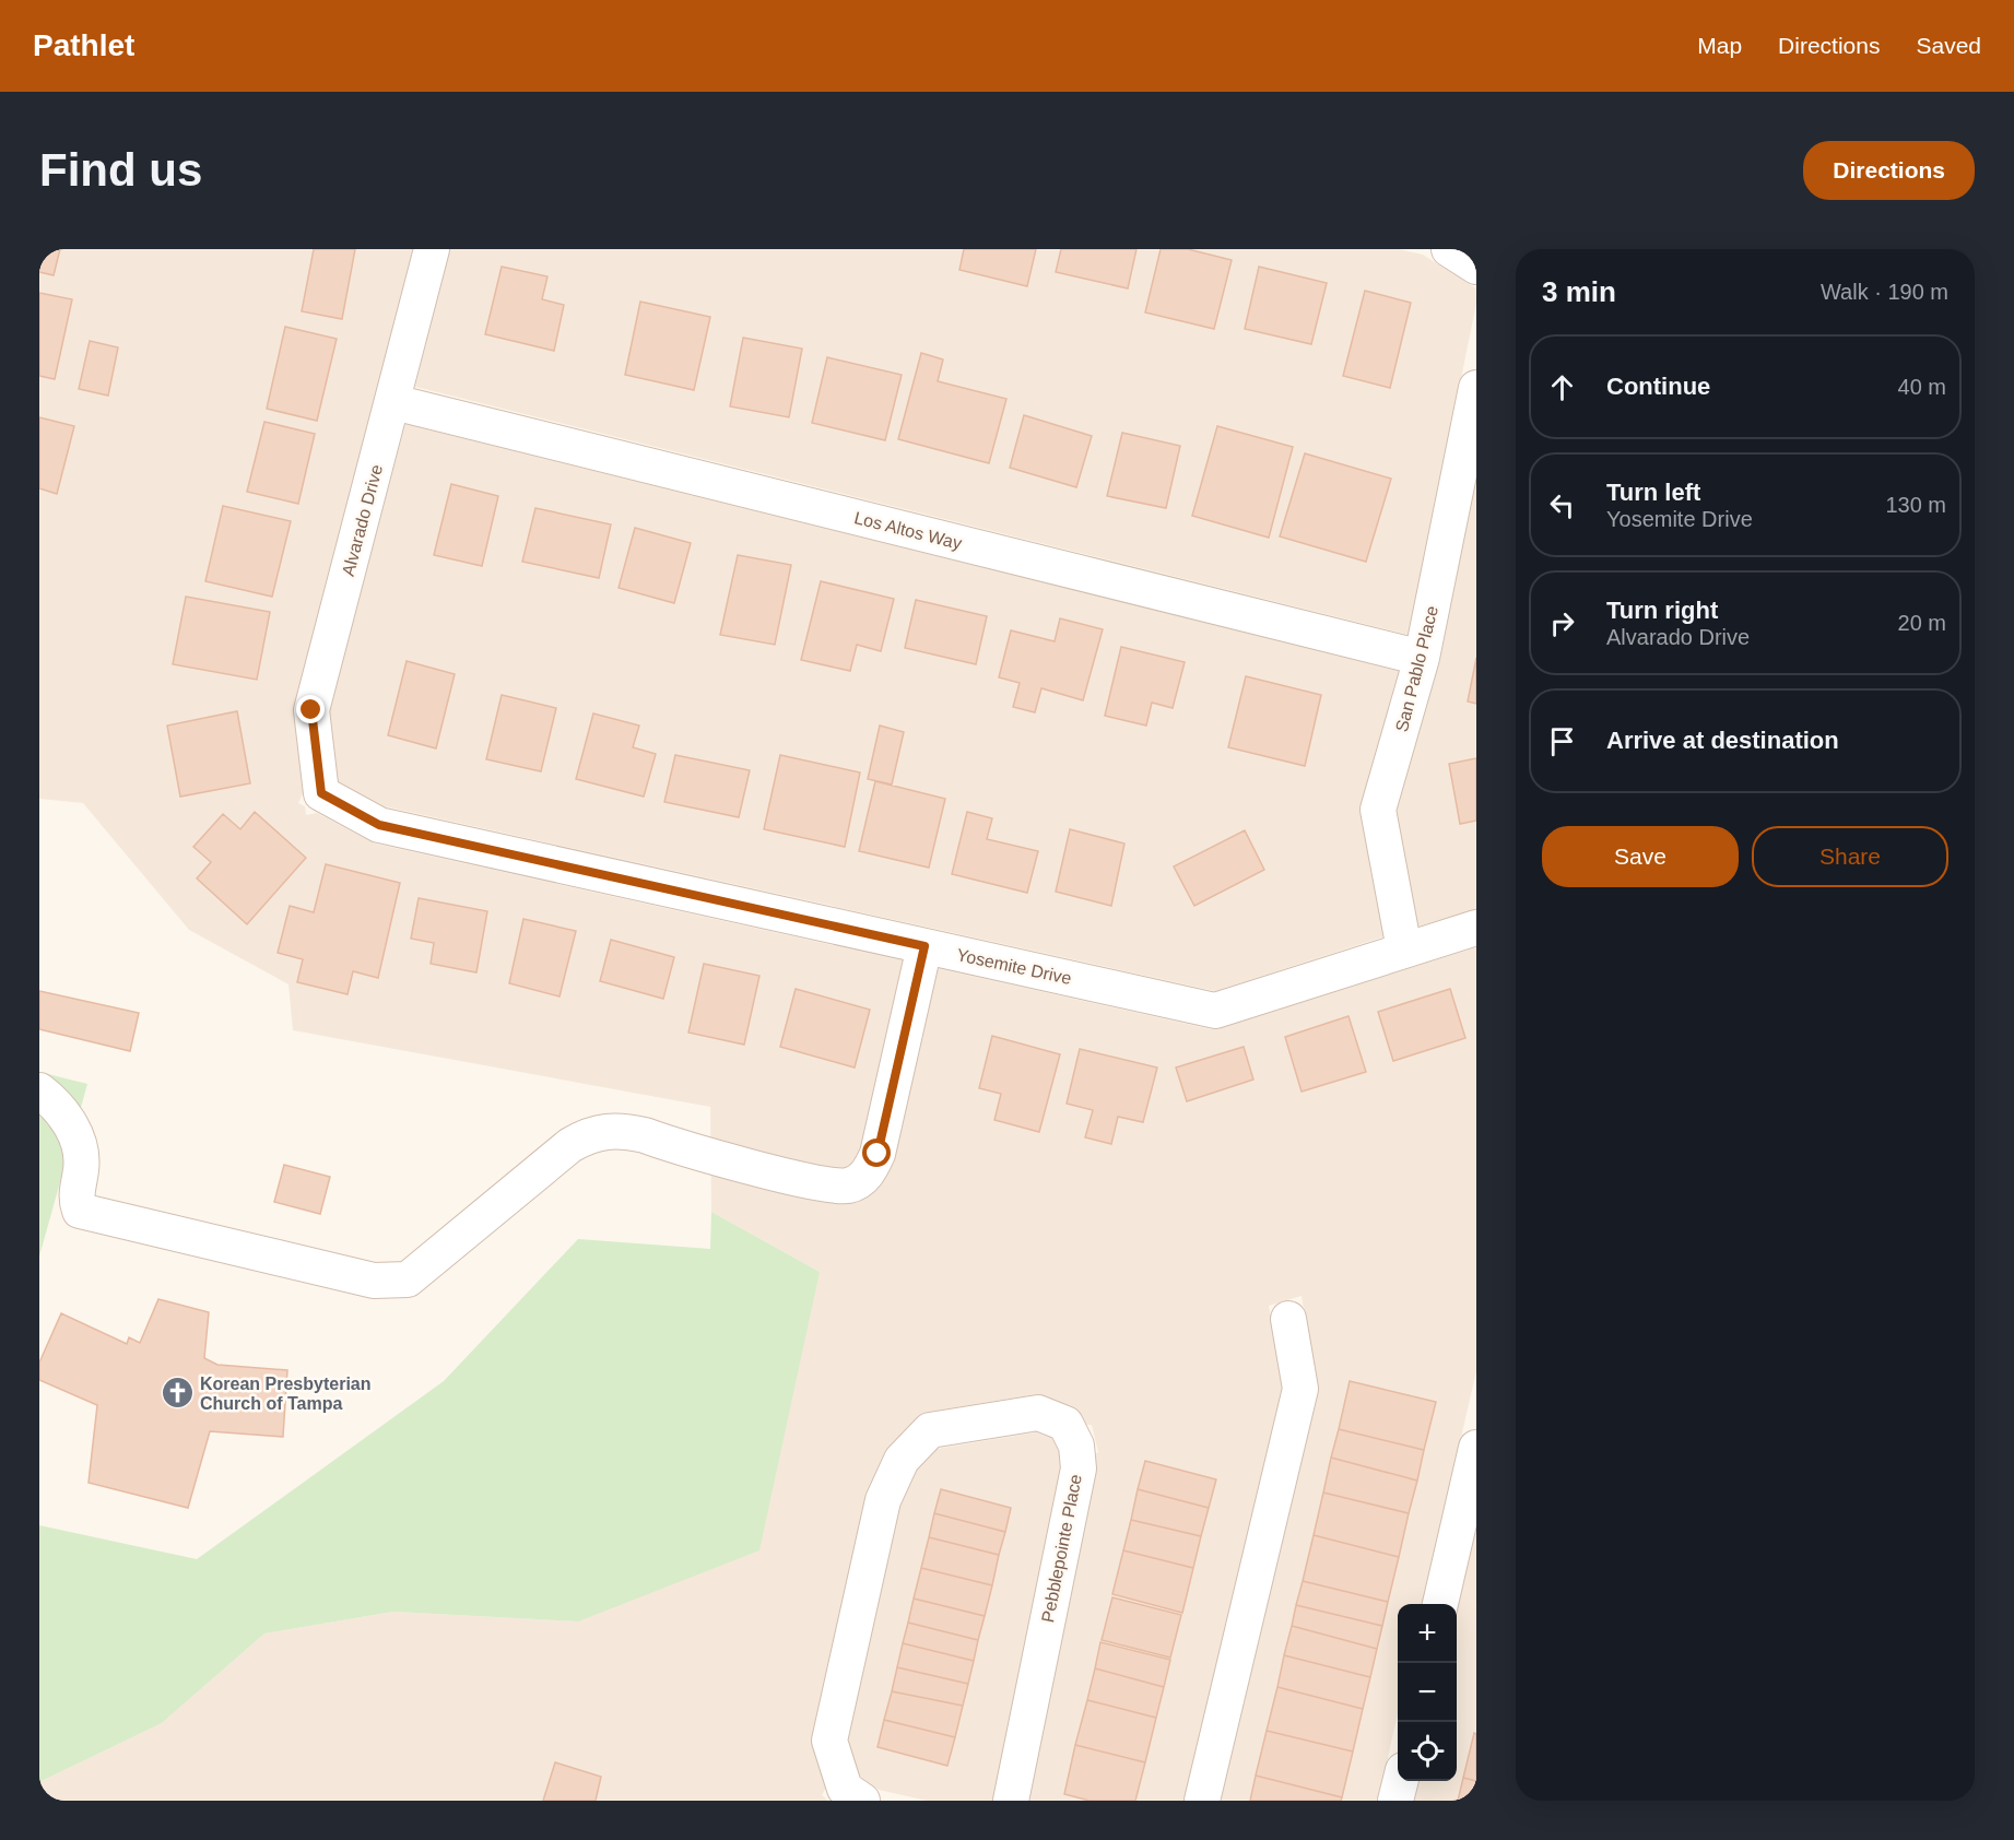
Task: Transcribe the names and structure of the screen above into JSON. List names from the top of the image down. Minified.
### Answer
{"streets":{"street":["Alvarado Drive","Los Altos Way","San Pablo Place","Yosemite Drive","Pebblepointe Place"]},"crossings":[["Alvarado Drive","Los Altos Way"],["Alvarado Drive","Yosemite Drive"],["Los Altos Way","San Pablo Place"],["San Pablo Place","Yosemite Drive"]],"places":{"church":["Korean Presbyterian Church of Tampa"]},"page":{"header":"Pathlet","nav":["Map","Directions","Saved"],"buttons":["Directions",["Save","Share"]],"title":"Find us","heading":["3 min","Walk · 190 m"],"list":[["Continue","40 m"],["Turn left","Yosemite Drive","130 m"],["Turn right","Alvarado Drive","20 m"],"Arrive at destination"],"map_buttons":["+","−"]}}
